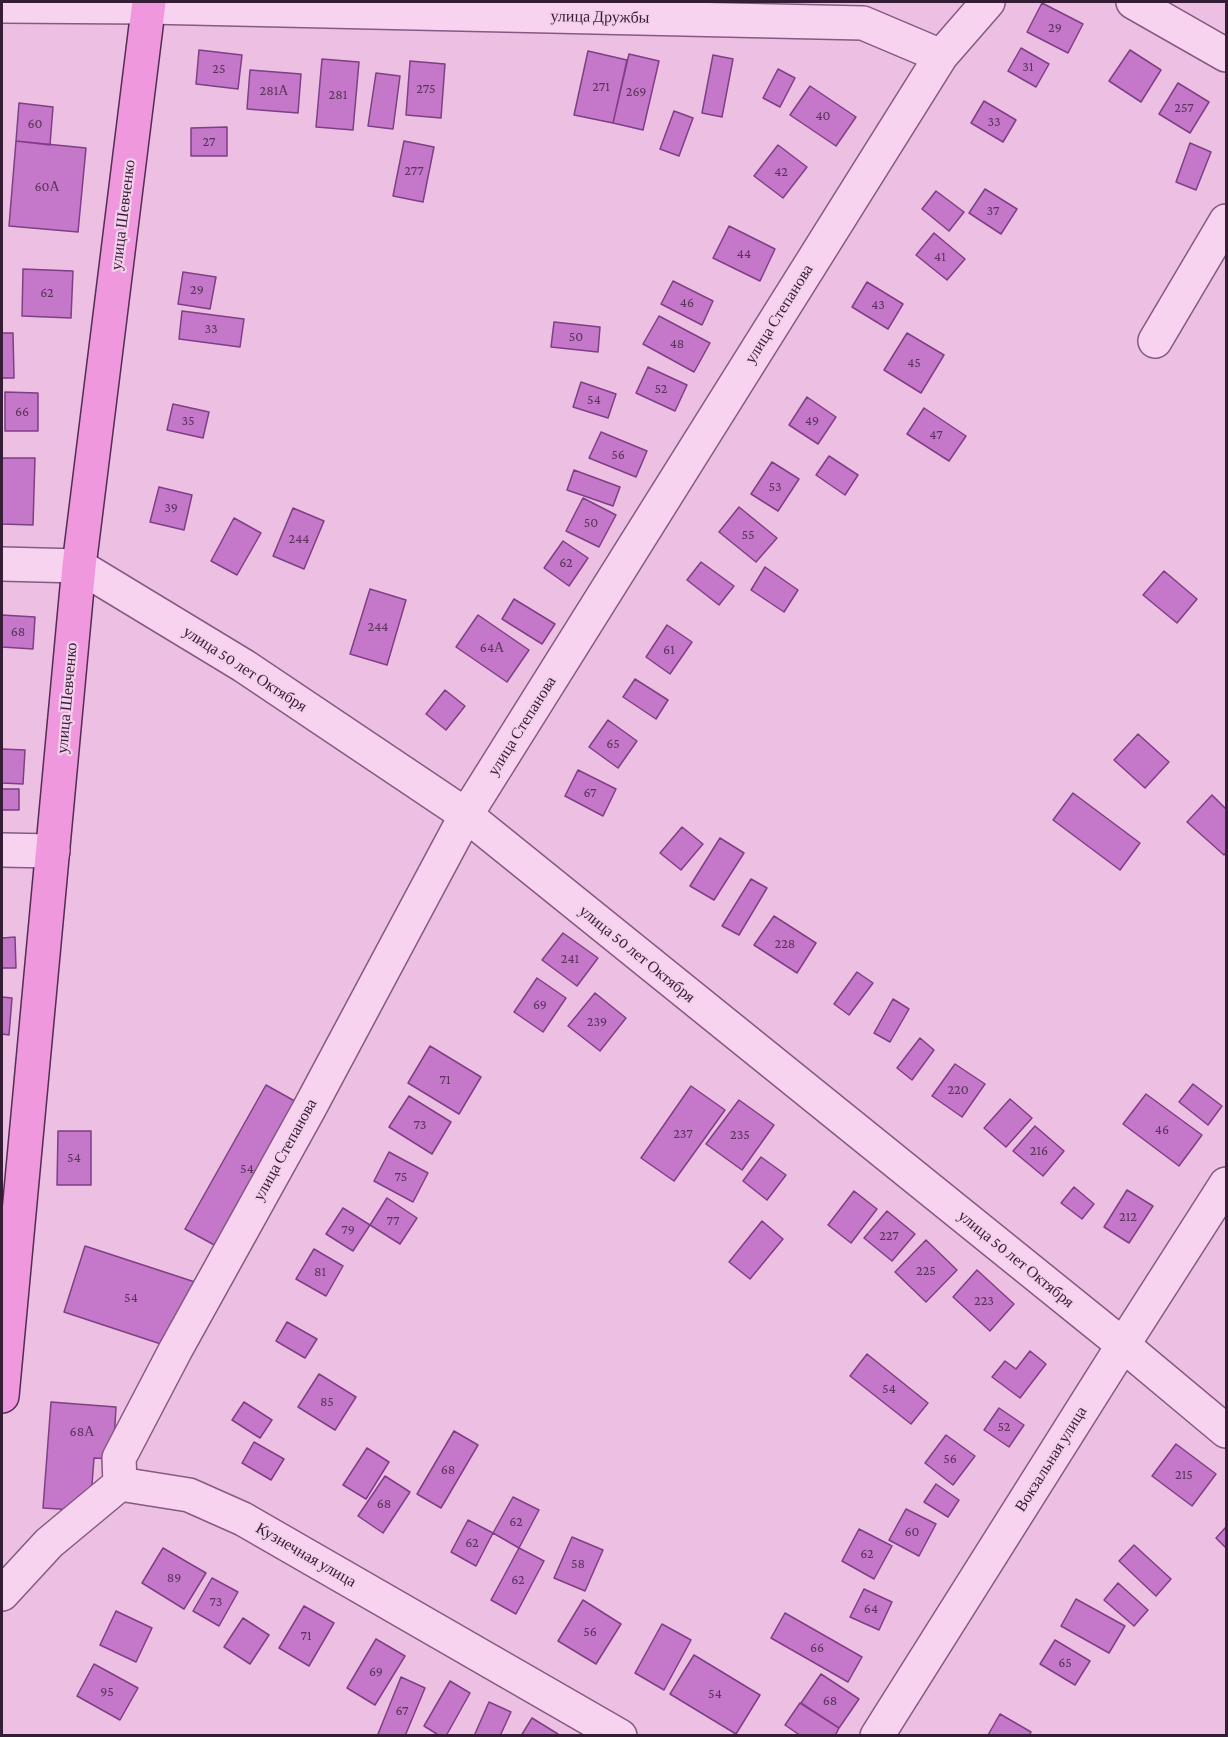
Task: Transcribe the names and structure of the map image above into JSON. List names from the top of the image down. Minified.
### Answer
{"streets":{"main road":["улица Шевченко"],"street":["улица Дружбы","улица Степанова","улица 50 лет Октября","Вокзальная улица","Кузнечная улица"]},"crossings":[["улица Дружбы","улица Шевченко"],["улица Дружбы","улица Степанова"],["улица Шевченко","улица 50 лет Октября"],["улица Степанова","улица 50 лет Октября"],["улица Степанова","Кузнечная улица"],["улица 50 лет Октября","Вокзальная улица"]],"house_numbers":["29","31","25","271","275","281А","269","281","257","40","33","60","27","277","42","60А","37","44","41","29","62","46","43","33","50","48","45","52","54","66","35","49","47","56","53","39","50","55","244","62","244","68","64А","61","65","67","228","241","69","239","71","220","73","46","237","235","216","54","54","75","212","77","79","227","225","81","54","223","54","85","52","68А","56","68","215","68","62","60","62","62","58","89","62","73","64","56","71","66","65","69","95","54","68","67"]}
